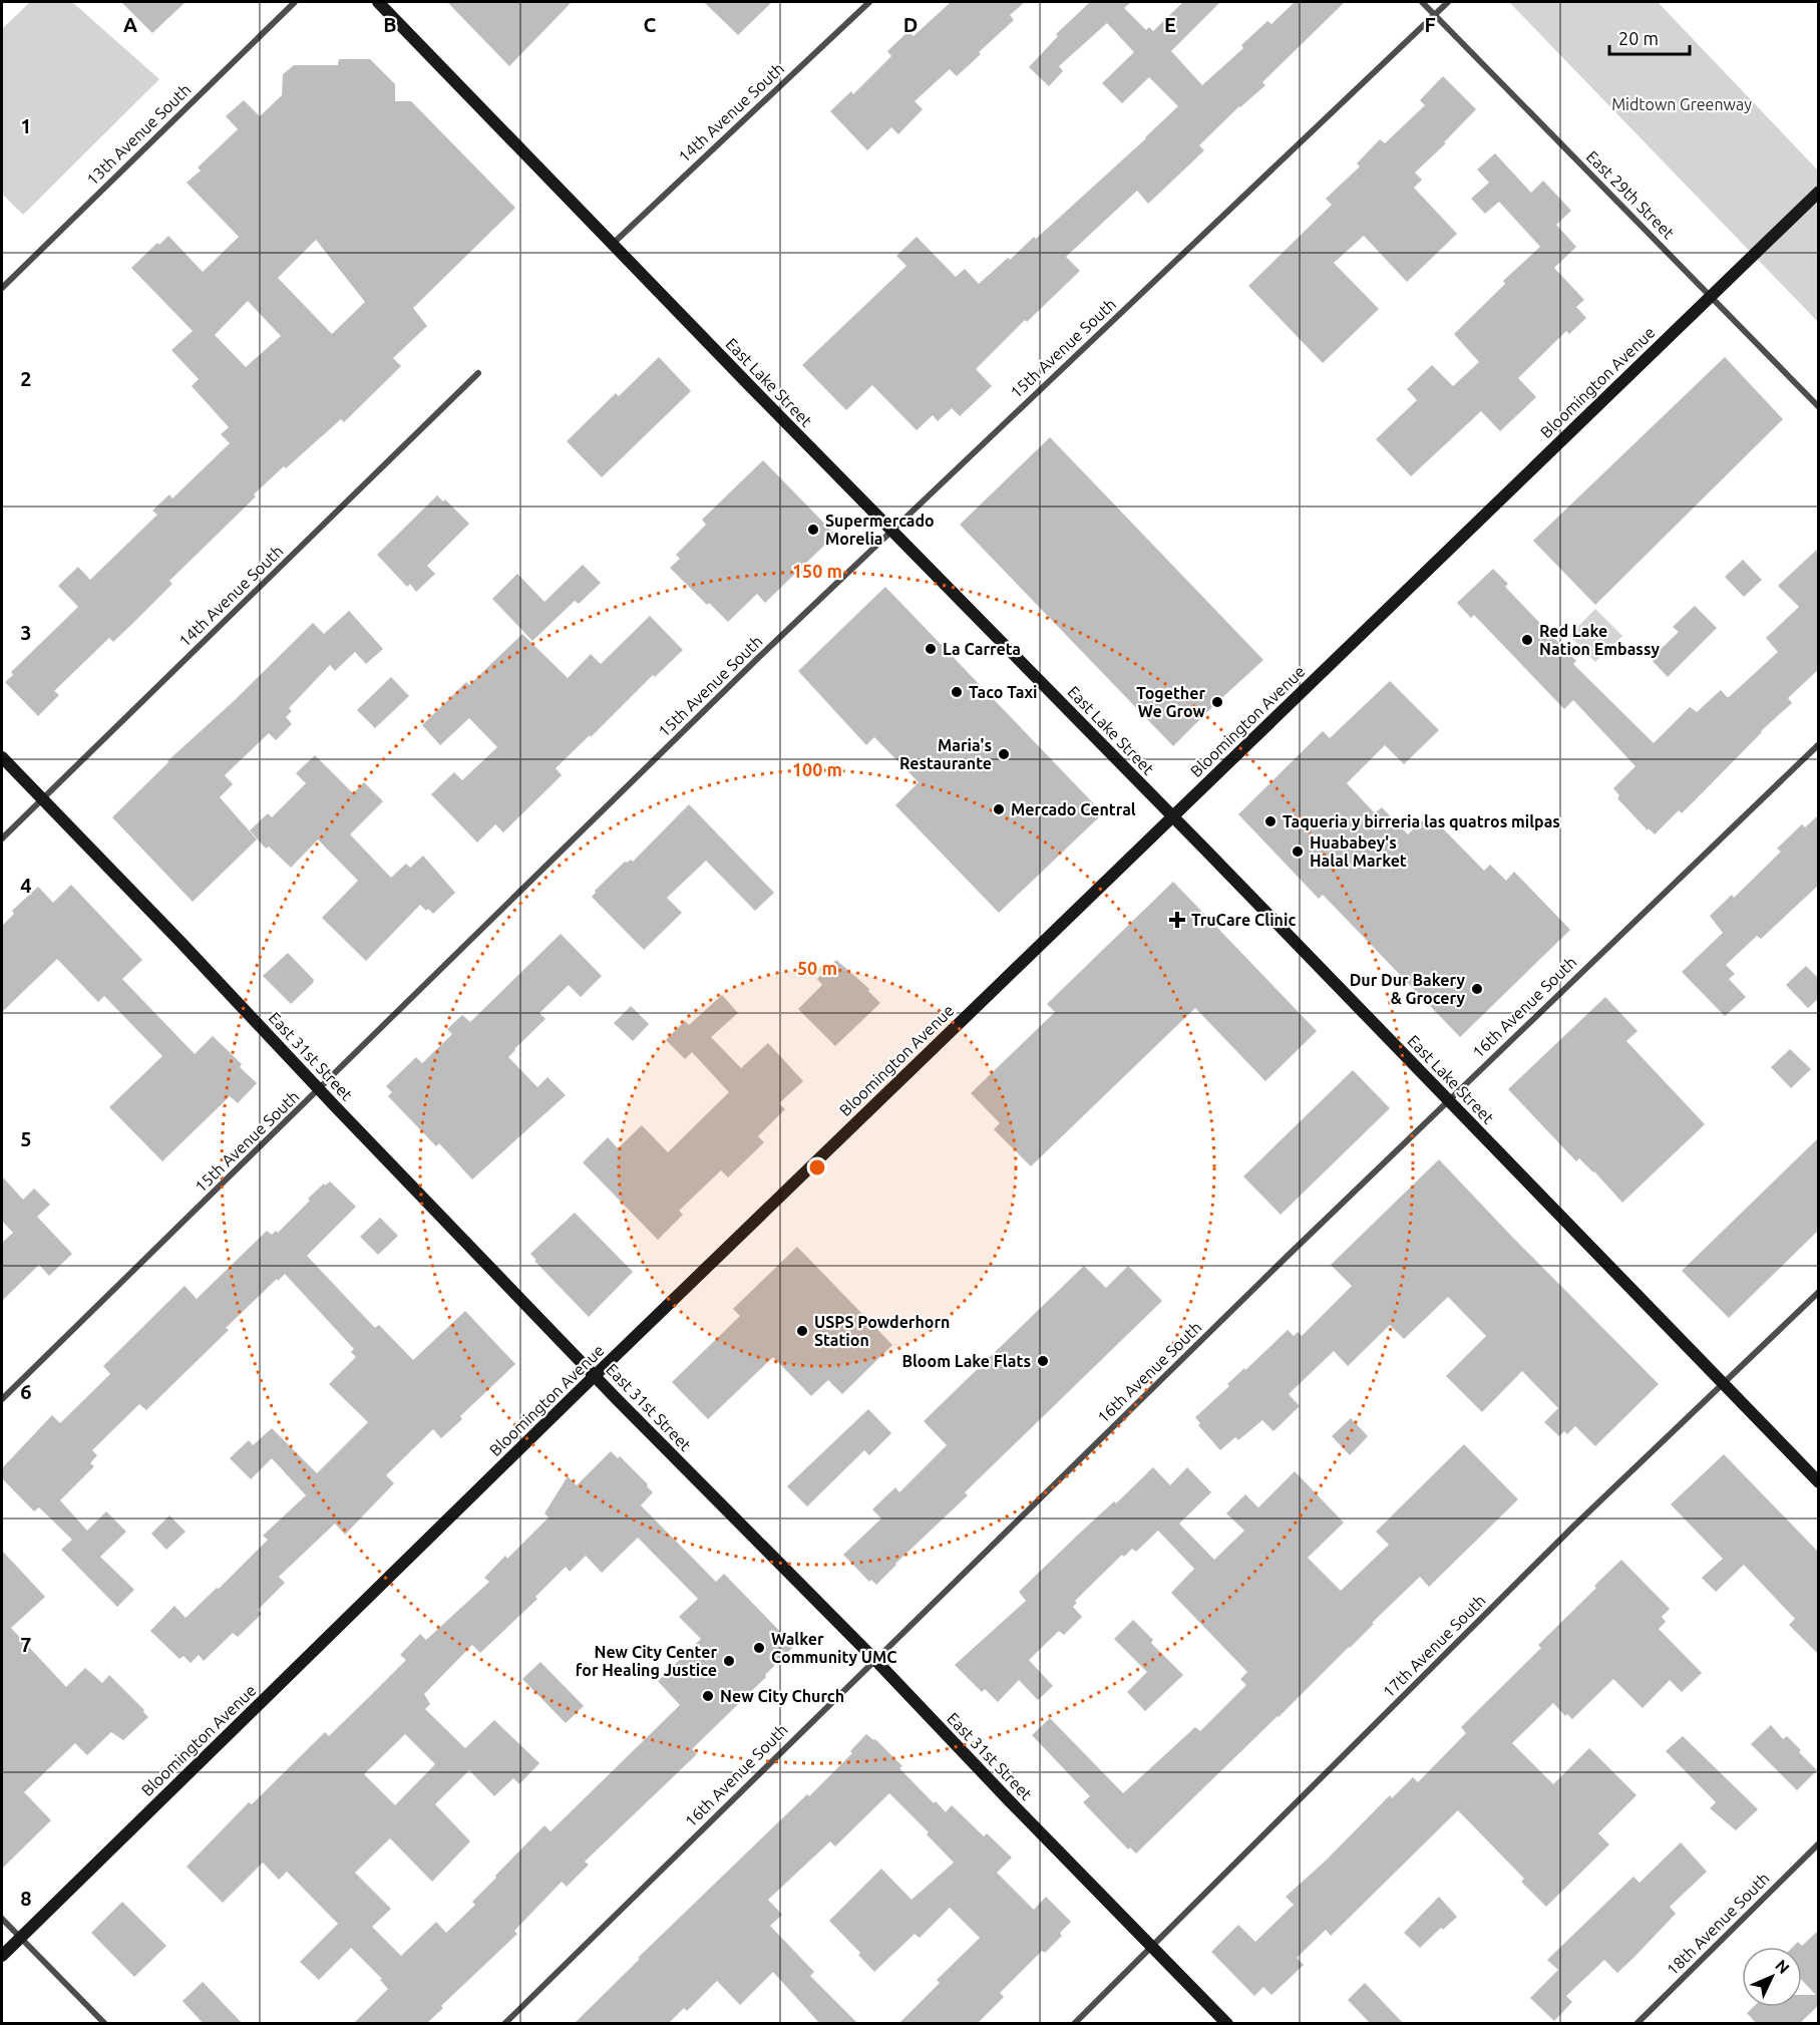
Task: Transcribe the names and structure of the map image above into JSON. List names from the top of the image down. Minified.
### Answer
{"streets":{"street":["14th Avenue South","13th Avenue South","East 29th Street","15th Avenue South","East Lake Street","Bloomington Avenue","16th Avenue South","East 31st Street","17th Avenue South","18th Avenue South"]},"crossings":[["14th Avenue South","East Lake Street"],["14th Avenue South","East 31st Street"],["East 29th Street","15th Avenue South"],["East 29th Street","Bloomington Avenue"],["15th Avenue South","East Lake Street"],["15th Avenue South","East 31st Street"],["East Lake Street","Bloomington Avenue"],["East Lake Street","16th Avenue South"],["East Lake Street","17th Avenue South"],["Bloomington Avenue","East 31st Street"],["16th Avenue South","East 31st Street"],["East 31st Street","17th Avenue South"]],"parks":["Midtown Greenway"],"places":{"other":["Supermercado Morelia","Red Lake Nation Embassy","La Carreta","Taco Taxi","Together We Grow","Maria's Restaurante","Mercado Central","Taqueria y birreria las quatros milpas","Huababey's Halal Market","Dur Dur Bakery & Grocery","USPS Powderhorn Station","Bloom Lake Flats","Walker Community UMC","New City Center for Healing Justice","New City Church"],"health":["TruCare Clinic"]},"scale_bar":"20 m","north":"top right","grid":{"columns":["A","B","C","D","E","F"],"rows":["1","2","3","4","5","6","7","8"]},"rings":["150 m","100 m","50 m"]}
